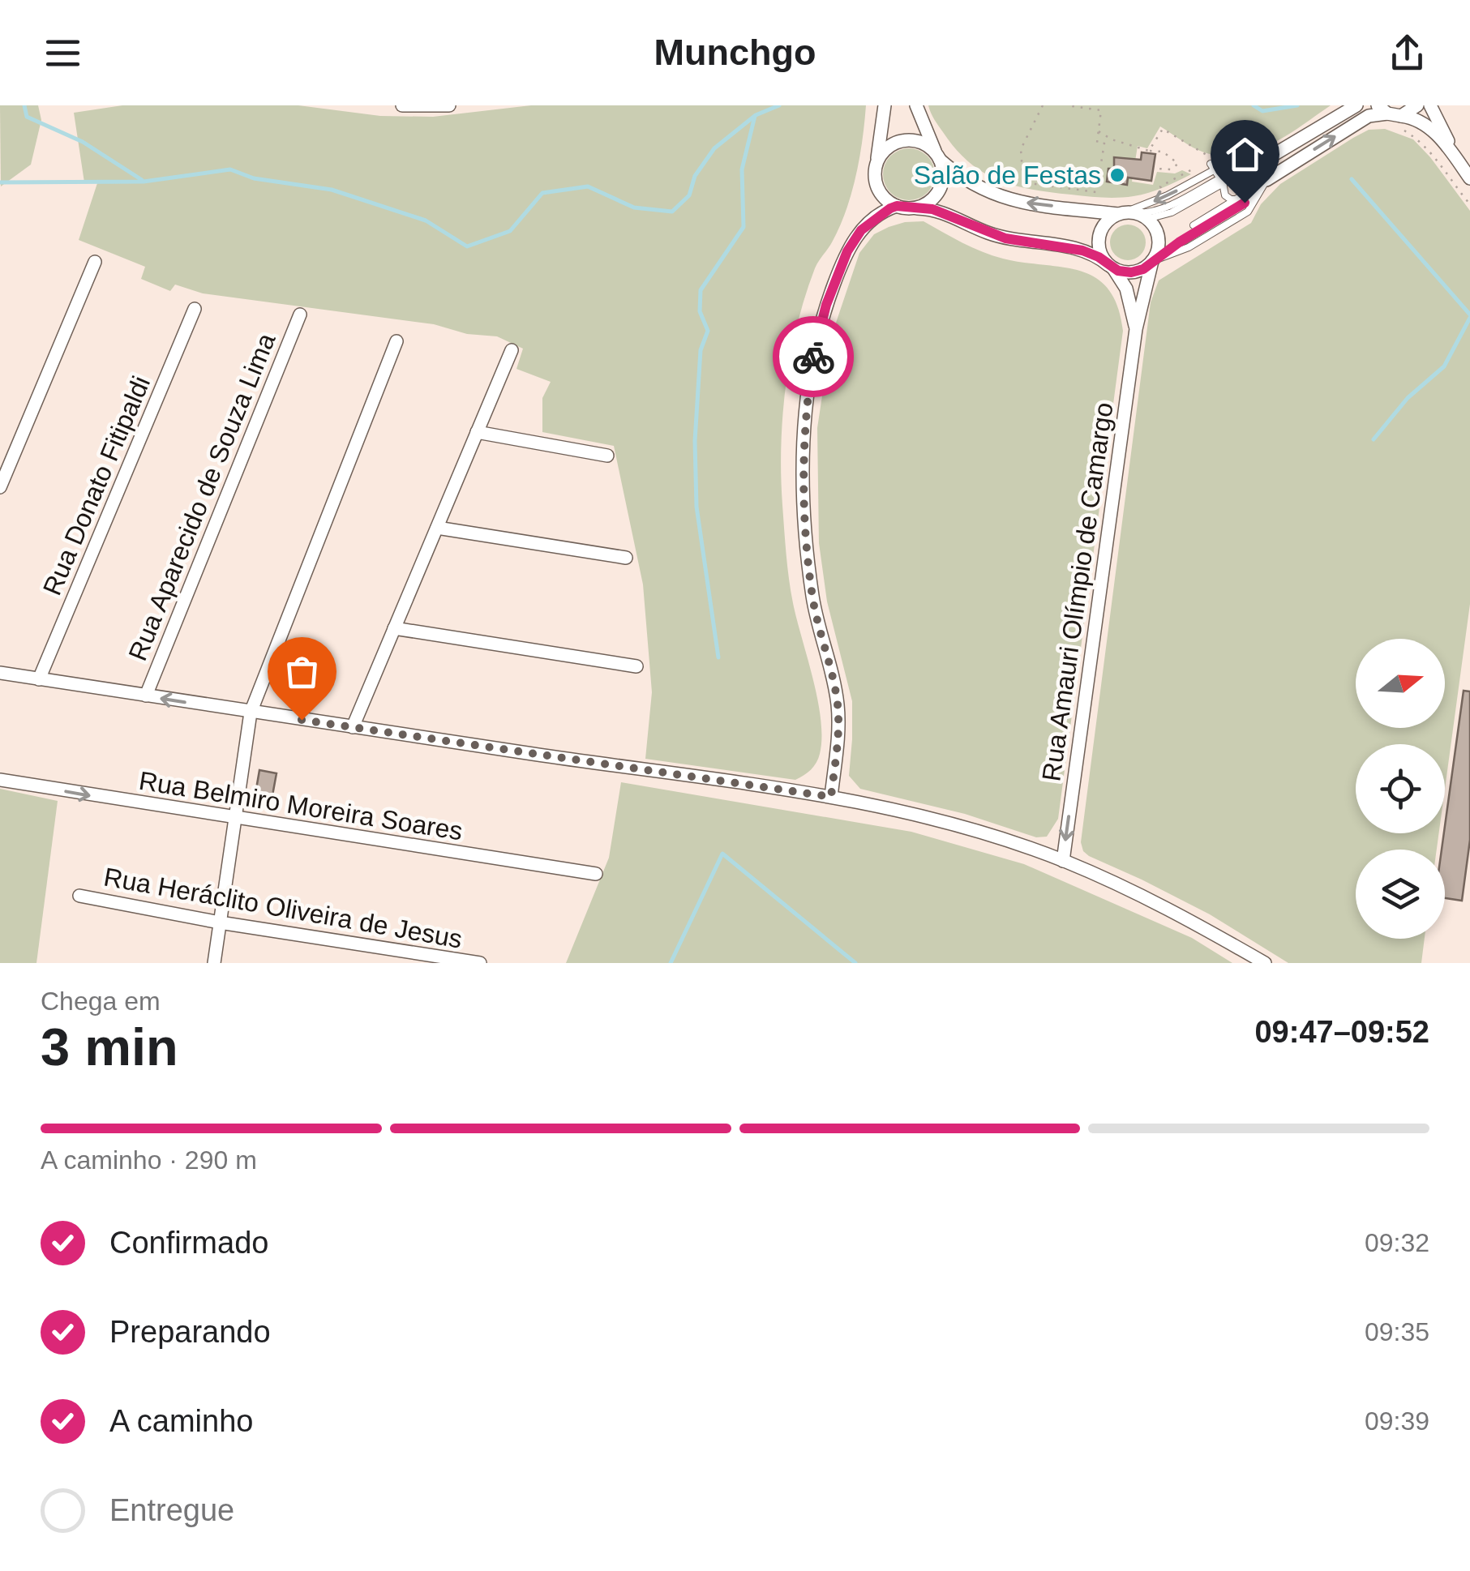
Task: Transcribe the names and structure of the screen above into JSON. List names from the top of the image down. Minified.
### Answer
{"streets":{"street":["Rua Donato Fitipaldi","Rua Aparecido de Souza Lima","Rua Amauri Olímpio de Camargo","Rua Belmiro Moreira Soares","Rua Heráclito Oliveira de Jesus"]},"one_way":["Rua Amauri Olímpio de Camargo"],"places":["Salão de Festas"],"north":"right","page":{"header":"Munchgo","heading":["3 min","Chega em","09:47–09:52"],"bar":"A caminho · 290 m","list":[["Confirmado","09:32"],["Preparando","09:35"],["A caminho","09:39"],"Entregue"]}}
